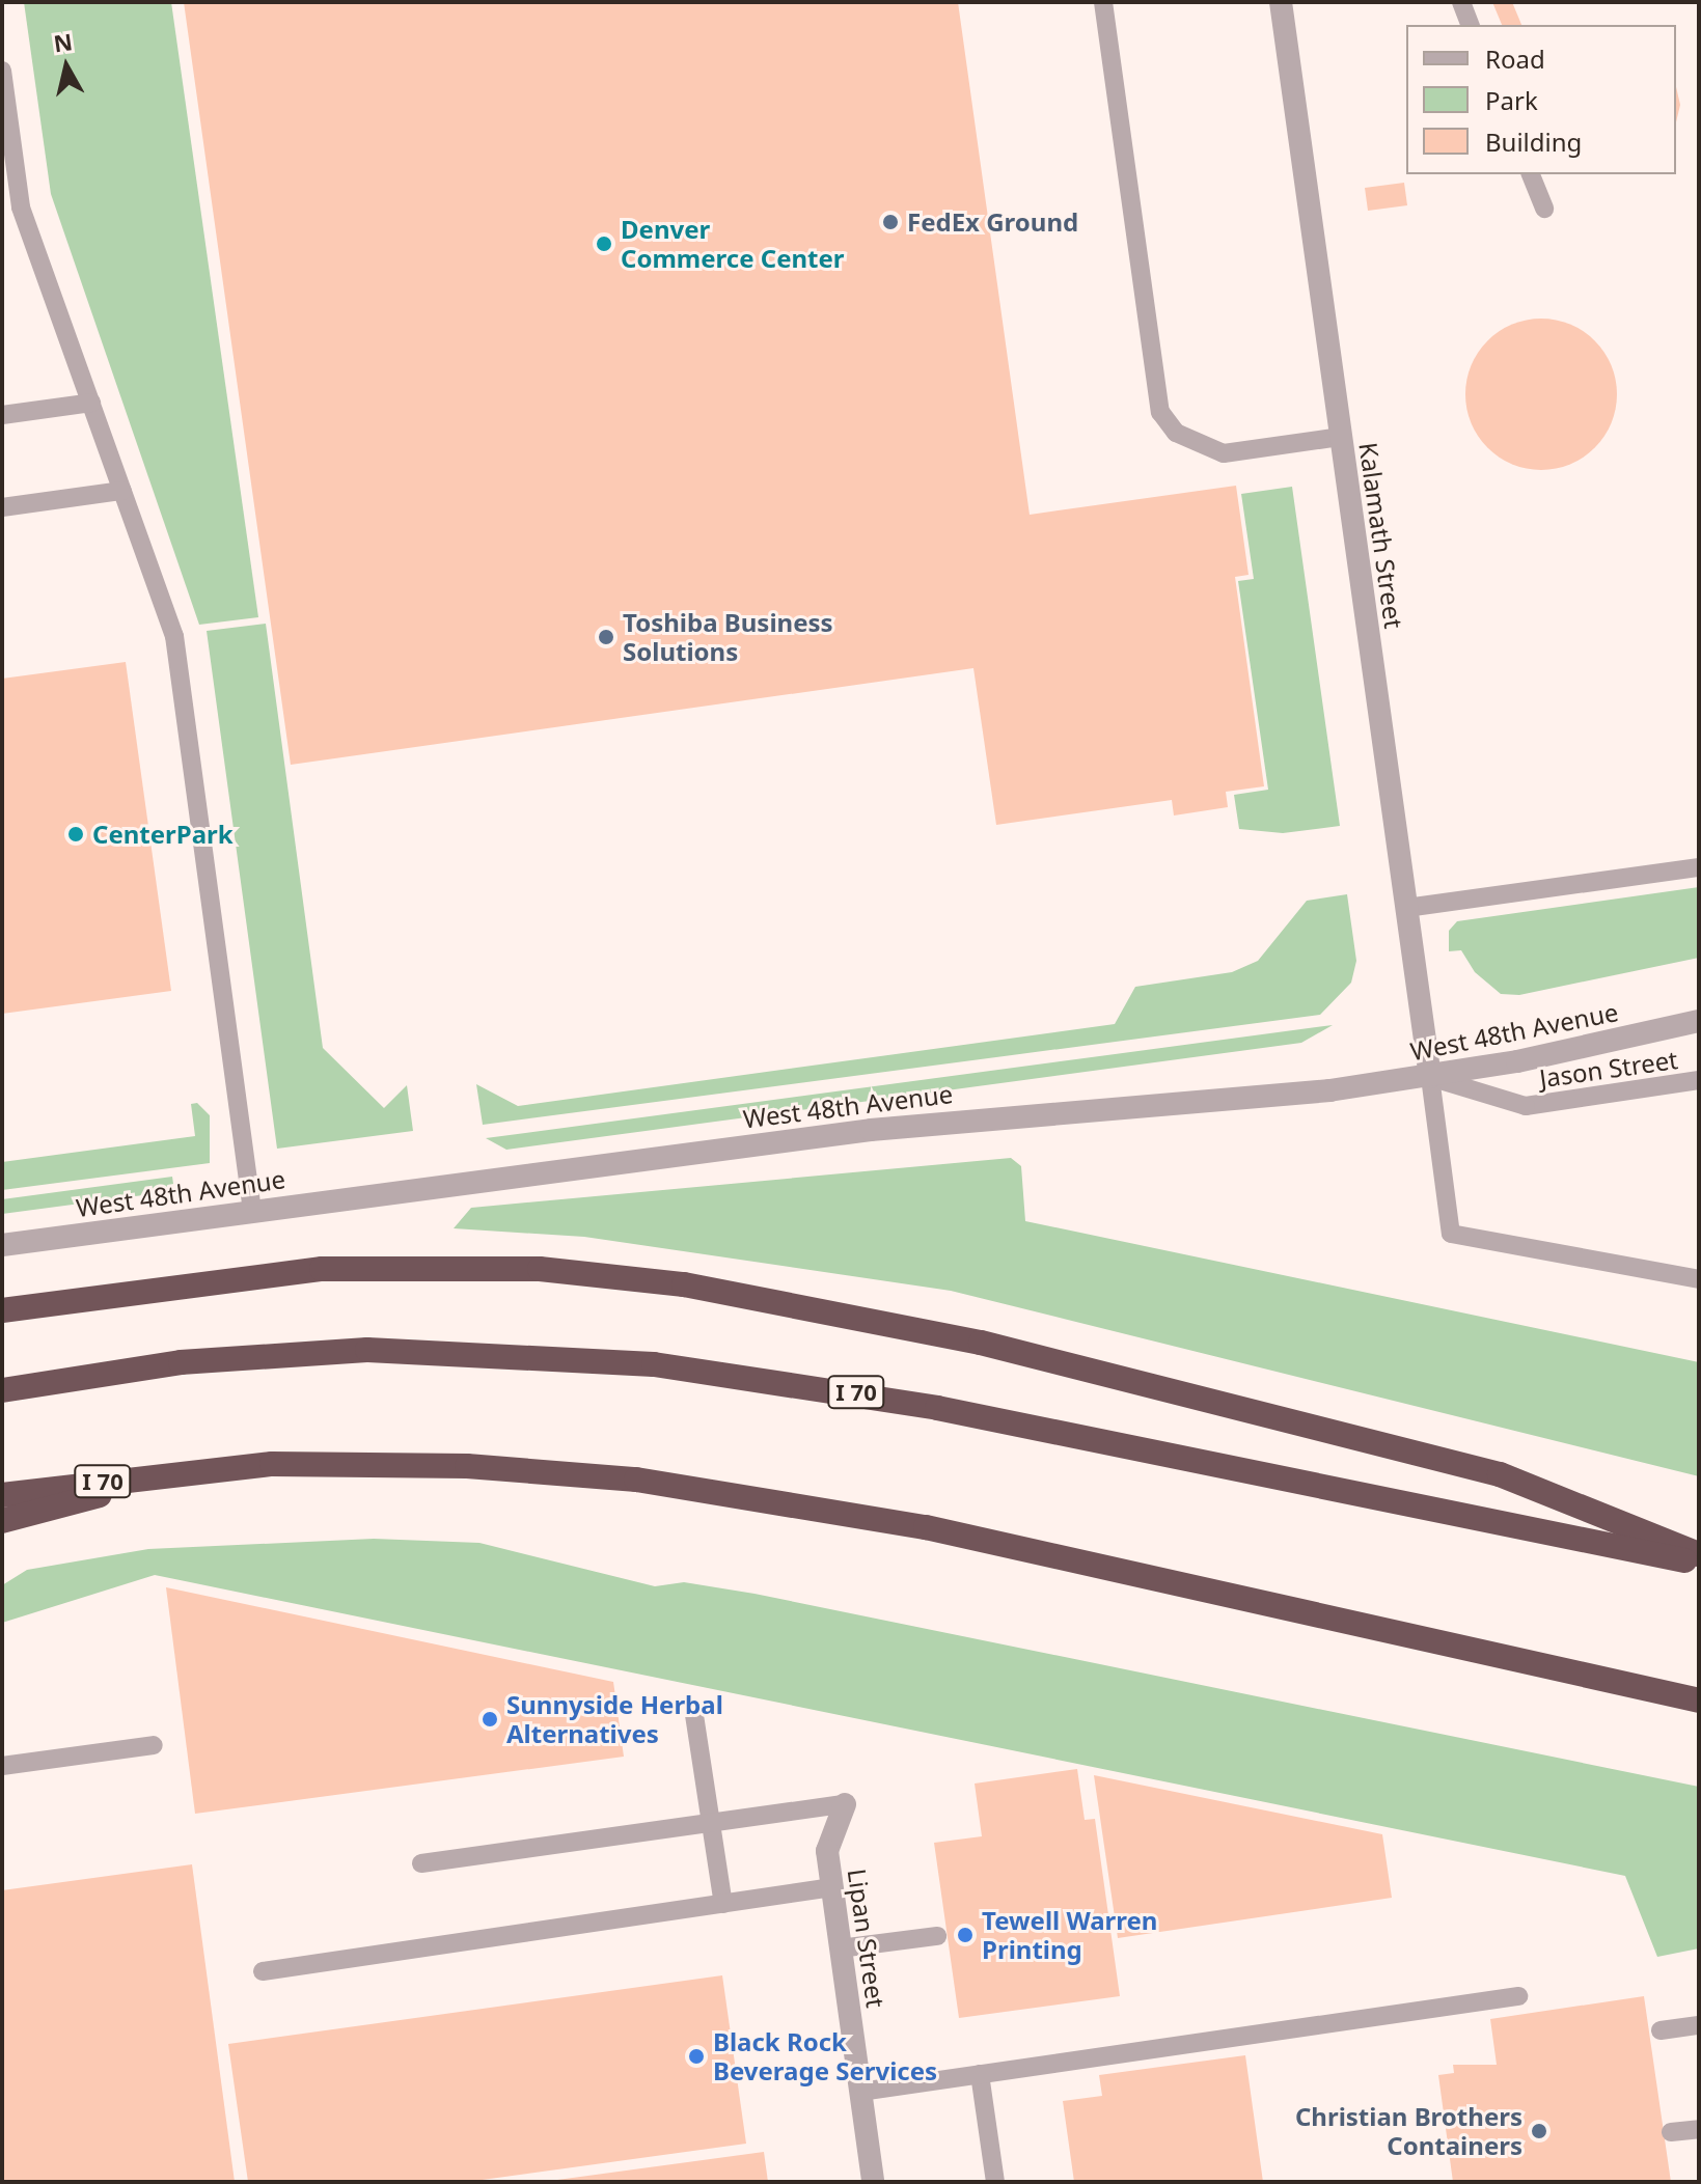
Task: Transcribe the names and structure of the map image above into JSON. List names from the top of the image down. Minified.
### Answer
{"streets":{"highway":["I 70"],"street":["Kalamath Street","West 48th Avenue","Lipan Street"],"lane":["Jason Street"]},"crossings":[["Kalamath Street","West 48th Avenue"],["Kalamath Street","Jason Street"],["West 48th Avenue","Jason Street"]],"places":["FedEx Ground","Denver Commerce Center","Toshiba Business Solutions","CenterPark","Sunnyside Herbal Alternatives","Tewell Warren Printing","Black Rock Beverage Services","Christian Brothers Containers"],"legend":["Road","Park","Building"],"north":"top"}
